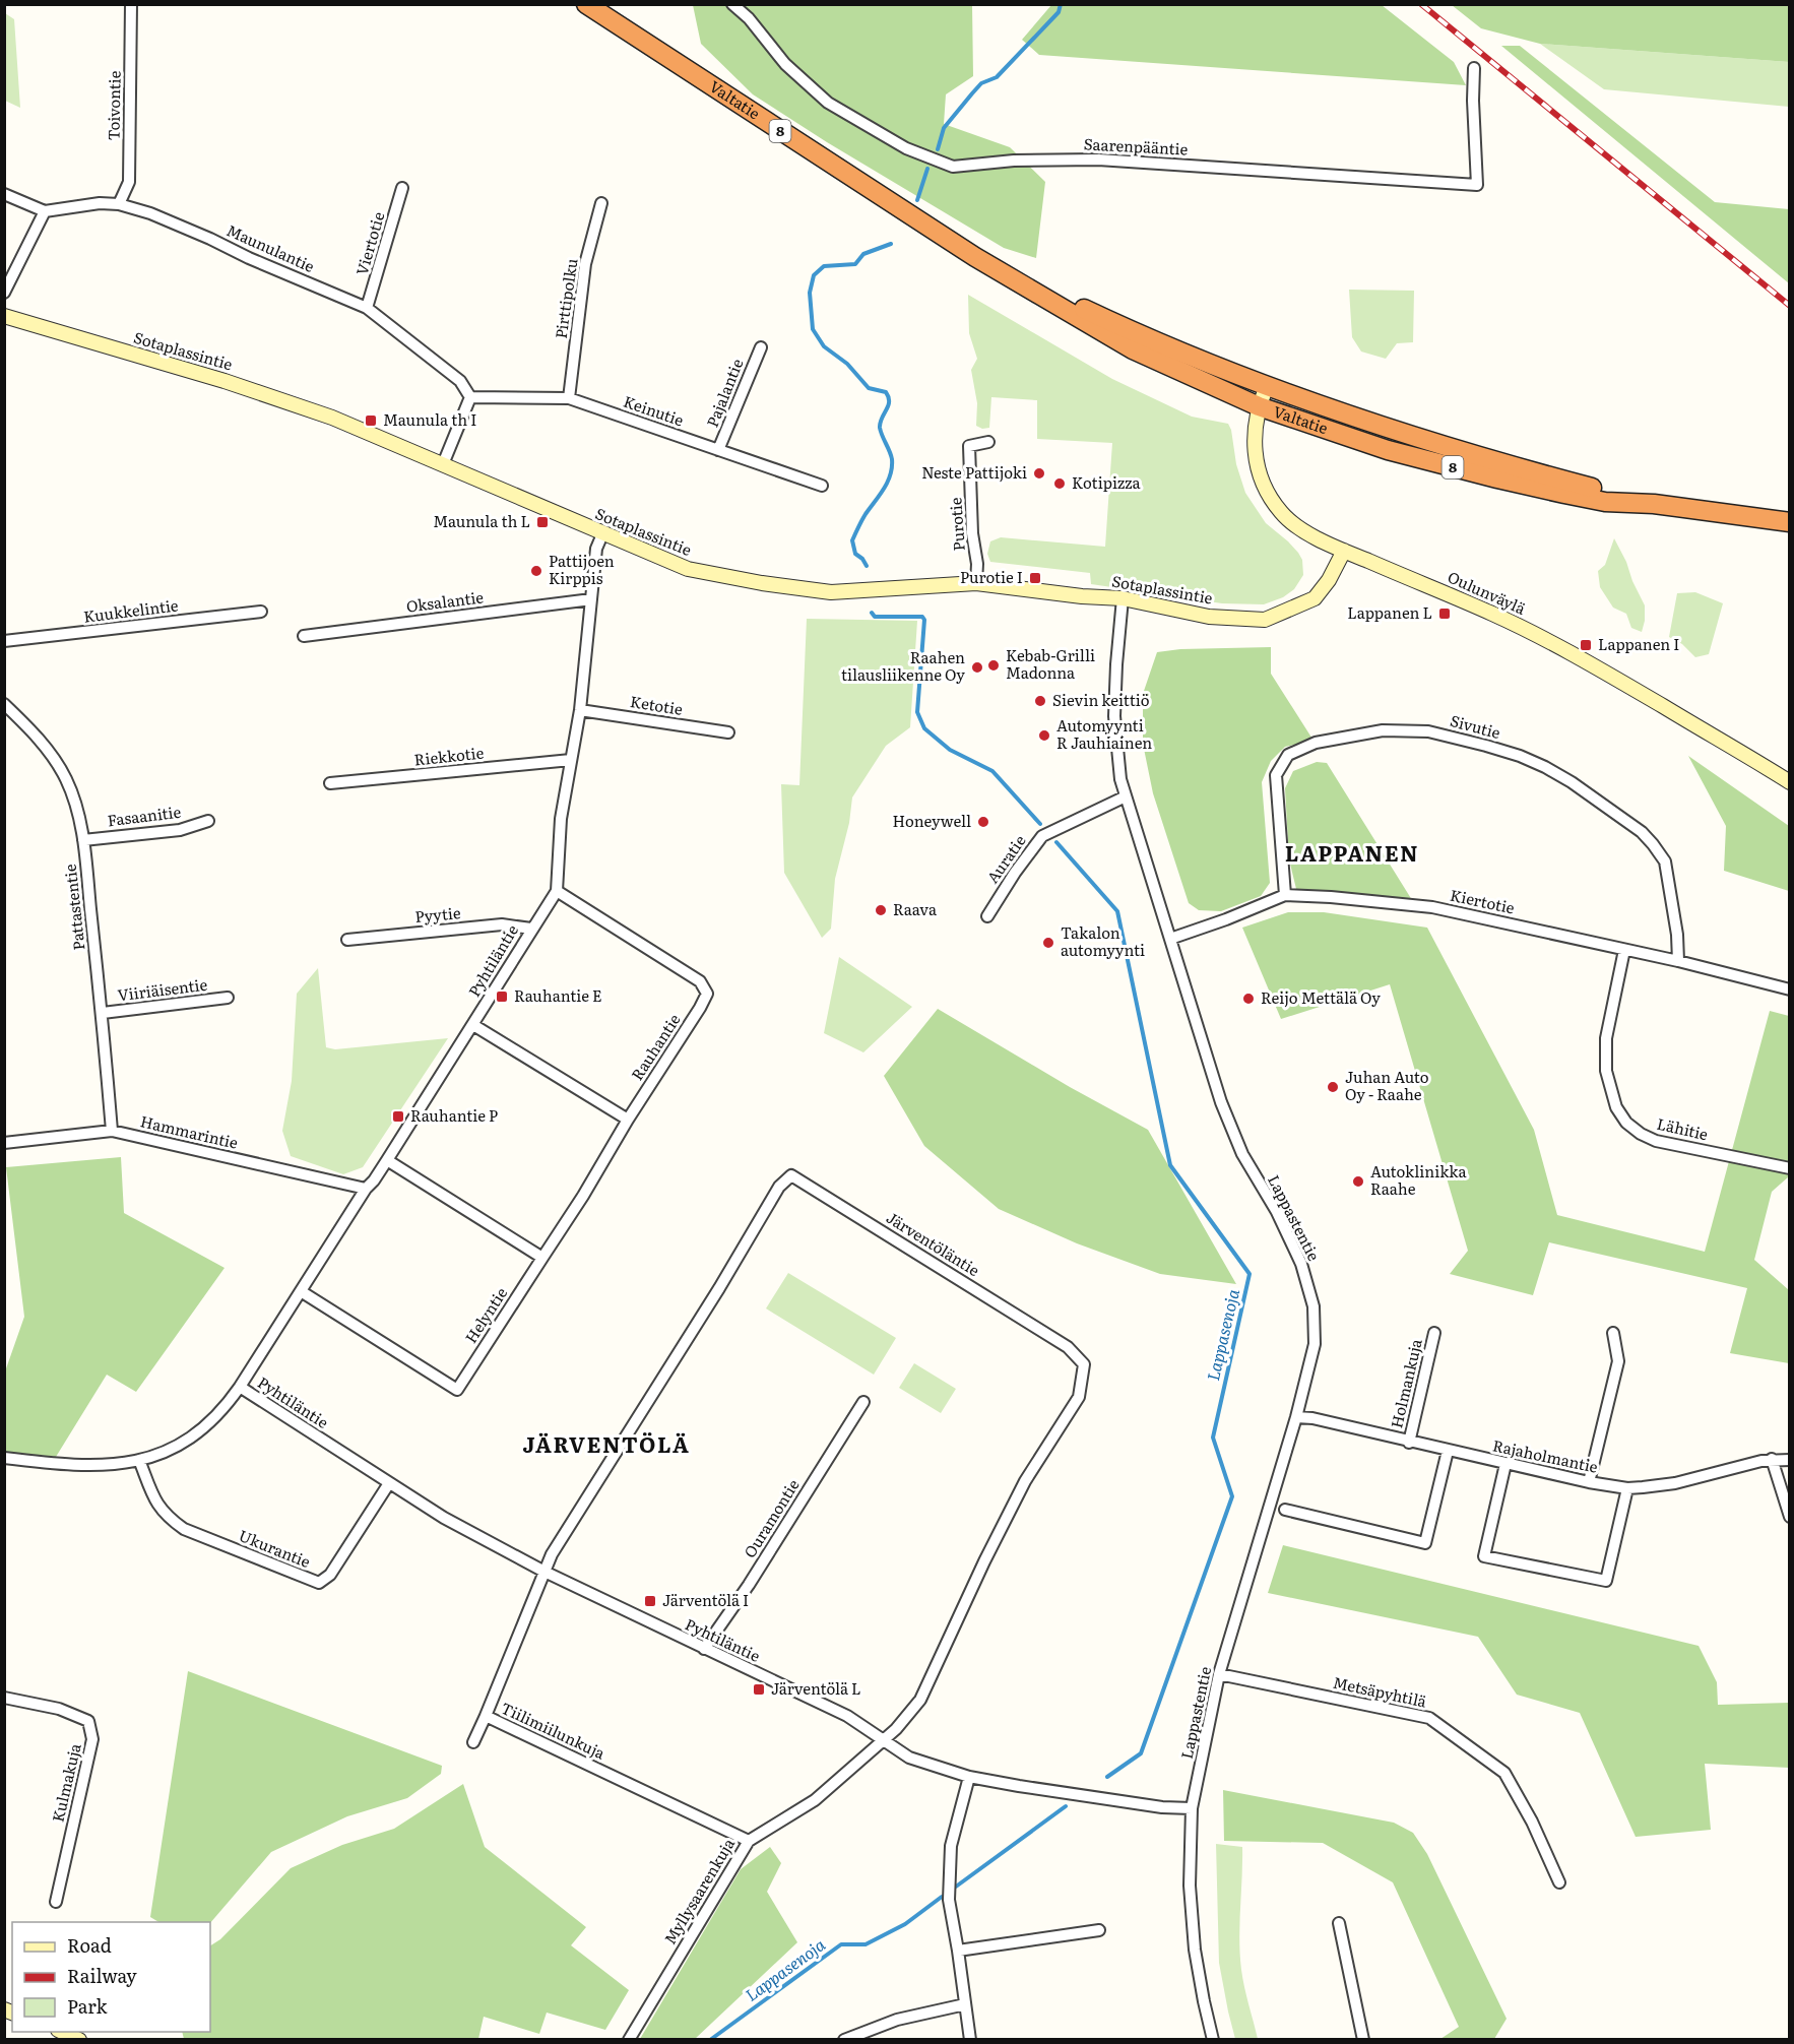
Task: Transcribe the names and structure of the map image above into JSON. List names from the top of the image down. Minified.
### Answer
{"streets":{"highway":["Valtatie","8"],"street":["Toivontie","Saarenpääntie","Viertotie","Maunulantie","Pirttipolku","Sotaplassintie","Pajalantie","Keinutie","Purotie","Oulunväylä","Oksalantie","Kuukkelintie","Ketotie","Sivutie","Riekkotie","Fasaanitie","Auratie","Kiertotie","Pattastentie","Pyytie","Pyhtiläntie","Viiriäisentie","Rauhantie","Lähitie","Hammarintie","Lappastentie","Järventöläntie","Helyntie","Holmankuja","Rajaholmantie","Ouramontie","Ukurantie","Metsäpyhtilä","Tiilimiilunkuja","Kulmakuja","Myllysaarenkuja"]},"crossings":[["Valtatie","Oulunväylä"],["Toivontie","Maunulantie"],["Viertotie","Maunulantie"],["Maunulantie","Keinutie"],["Pirttipolku","Keinutie"],["Sotaplassintie","Purotie"],["Sotaplassintie","Oulunväylä"],["Sotaplassintie","Lappastentie"],["Pajalantie","Keinutie"],["Sivutie","Kiertotie"],["Fasaanitie","Pattastentie"],["Auratie","Lappastentie"],["Kiertotie","Lähitie"],["Kiertotie","Lappastentie"],["Pattastentie","Viiriäisentie"],["Pattastentie","Hammarintie"],["Pyytie","Pyhtiläntie"],["Pyhtiläntie","Rauhantie"],["Pyhtiläntie","Hammarintie"],["Pyhtiläntie","Lappastentie"],["Pyhtiläntie","Järventöläntie"],["Pyhtiläntie","Helyntie"],["Pyhtiläntie","Ouramontie"],["Pyhtiläntie","Ukurantie"],["Pyhtiläntie","Tiilimiilunkuja"],["Pyhtiläntie","Myllysaarenkuja"],["Lappastentie","Rajaholmantie"],["Lappastentie","Metsäpyhtilä"],["Järventöläntie","Tiilimiilunkuja"],["Järventöläntie","Myllysaarenkuja"],["Holmankuja","Rajaholmantie"],["Tiilimiilunkuja","Myllysaarenkuja"]],"districts":["LAPPANEN","JÄRVENTÖLÄ"],"water":["Lappasenoja"],"places":{"transit":["Maunula th I","Maunula th L","Purotie I","Lappanen L","Lappanen I","Rauhantie E","Rauhantie P","Järventölä I","Järventölä L"],"other":["Neste Pattijoki","Kotipizza","Pattijoen Kirppis","Kebab-Grilli Madonna","Raahen tilausliikenne Oy","Sievin keittiö","Automyynti R Jauhiainen","Honeywell","Raava","Takalon automyynti","Reijo Mettälä Oy","Juhan Auto Oy - Raahe","Autoklinikka Raahe"]},"legend":["Road","Railway","Park"]}
